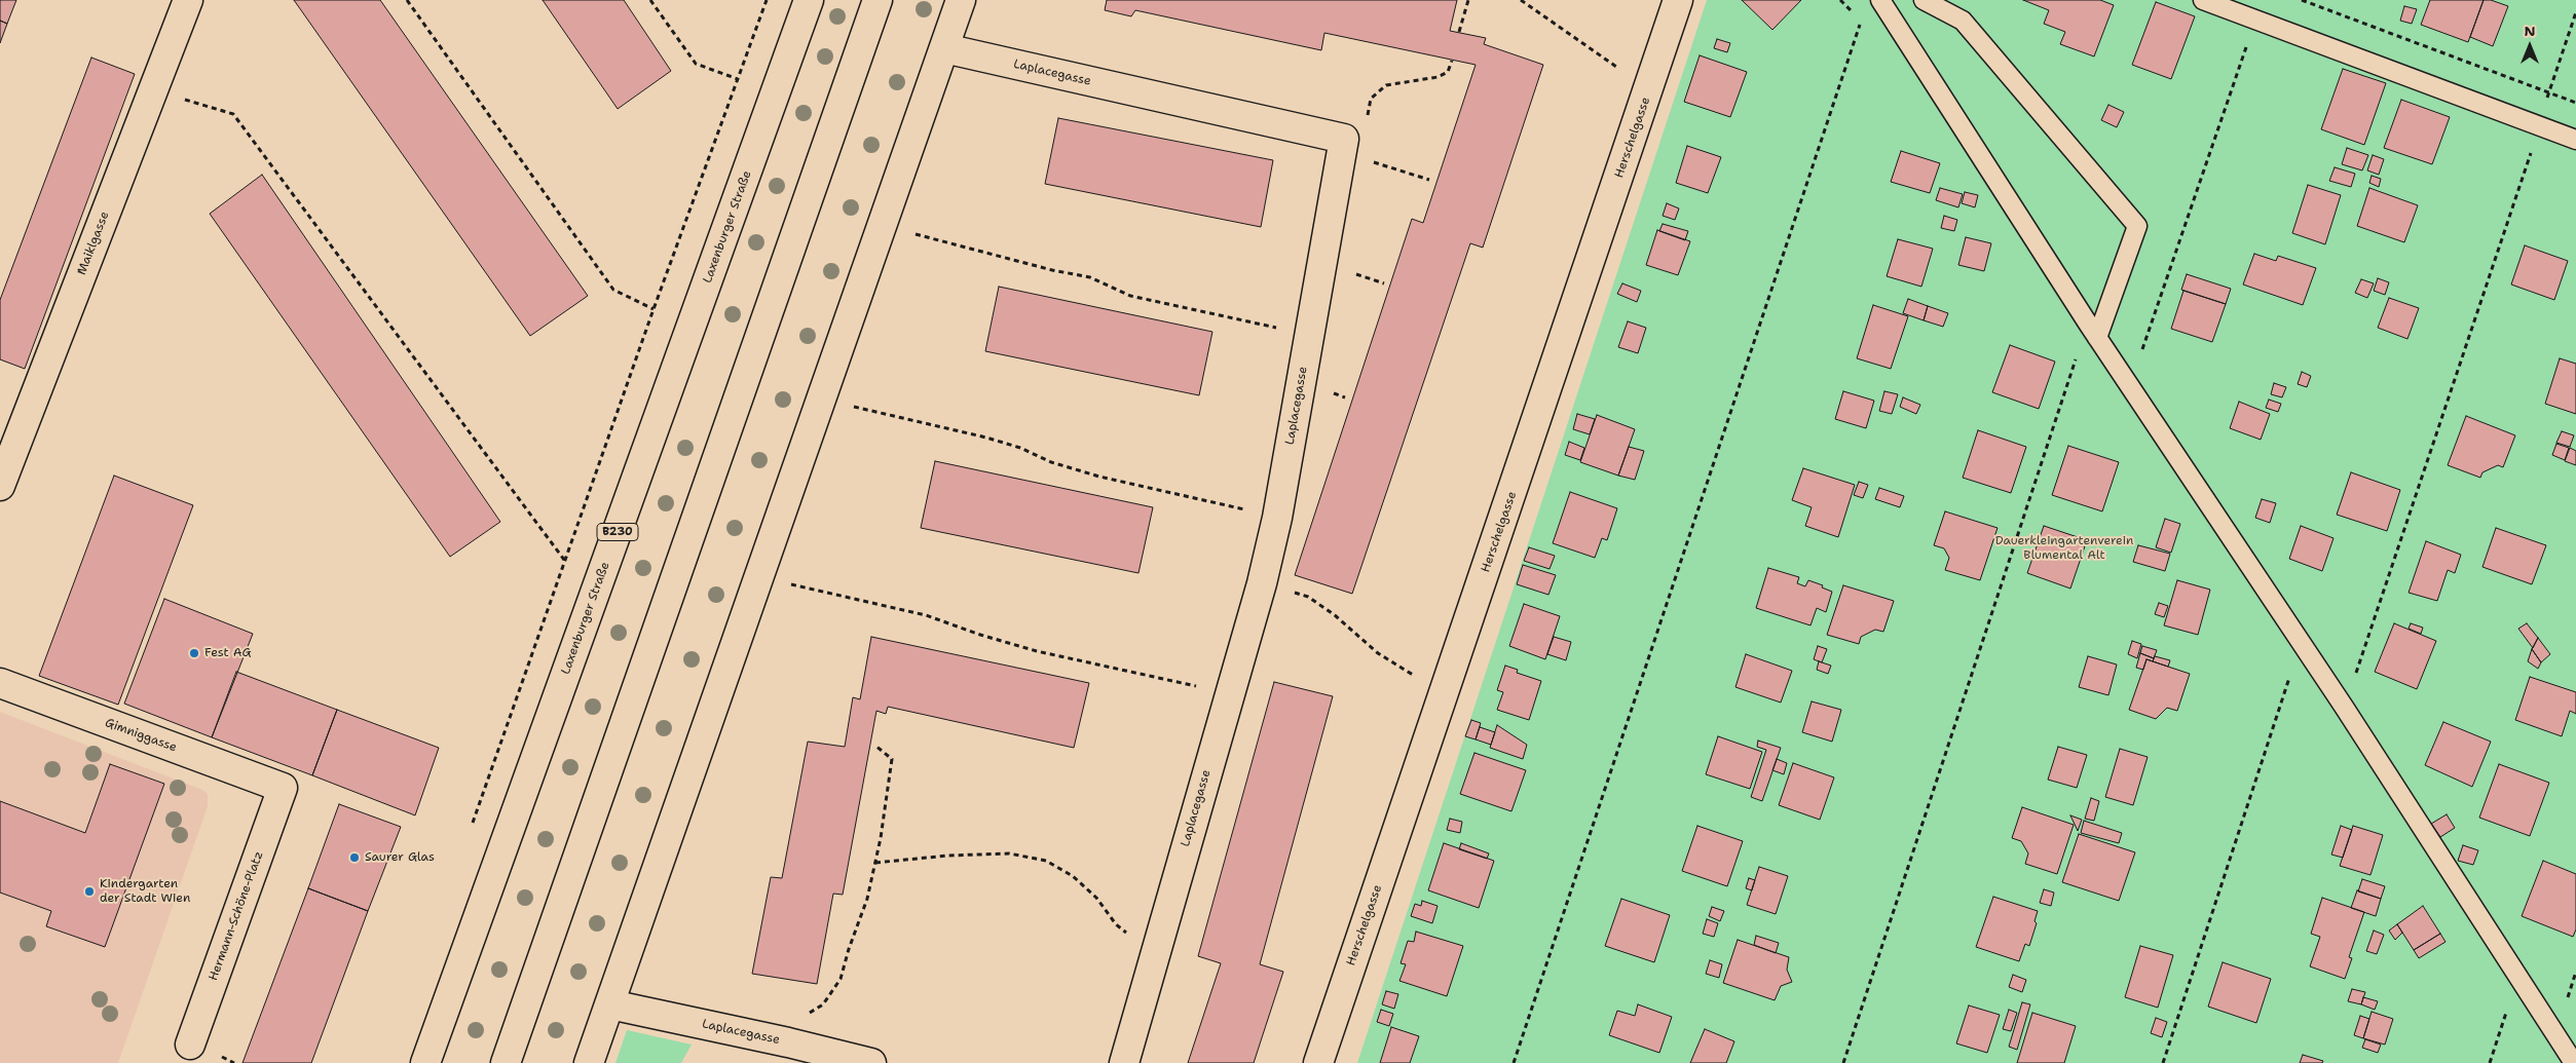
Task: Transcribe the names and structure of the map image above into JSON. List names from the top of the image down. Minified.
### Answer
{"streets":{"street":["Laplacegasse","Herschelgasse","Laxenburger Straße","Maiklgasse","B230","Gimniggasse","Hermann-Schöne-Platz"]},"crossings":[["Gimniggasse","Hermann-Schöne-Platz"]],"parks":["Dauerkleingartenverein Blumental Alt"],"places":["Fest AG","Saurer Glas","Kindergarten der Stadt Wien"],"north":"top"}
